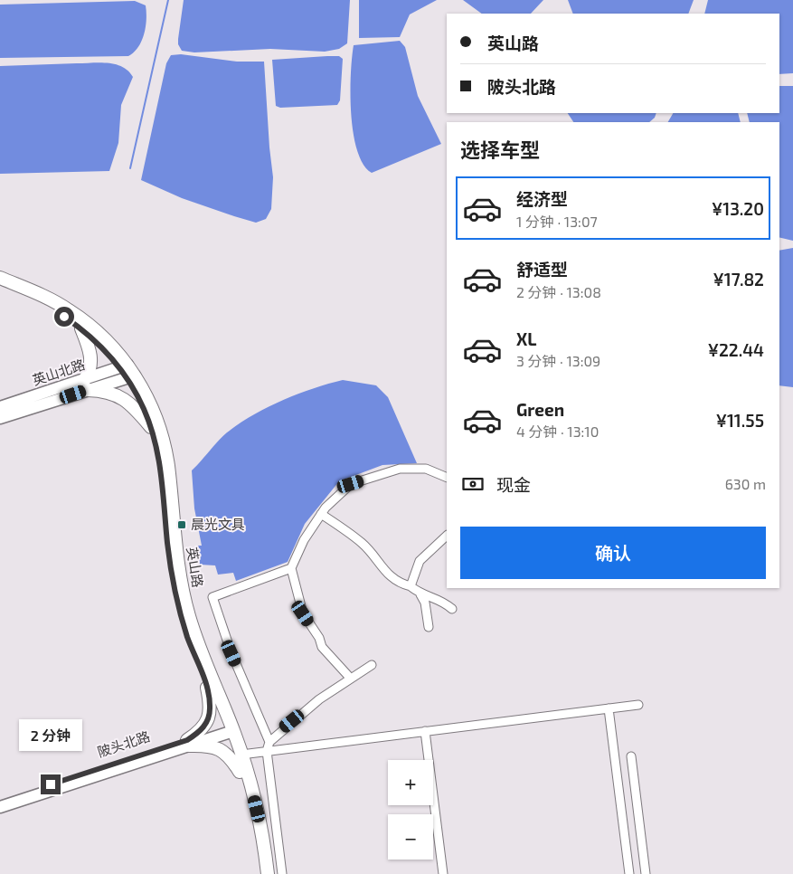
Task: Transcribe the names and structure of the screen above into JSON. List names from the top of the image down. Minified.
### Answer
{"streets":{"main road":["英山北路","英山路","陂头北路"]},"crossings":[["英山北路","英山路"],["英山路","陂头北路"]],"places":{"transit":["晨光文具"]},"page":{"banner":["英山路","陂头北路"],"heading":"选择车型","list":[{"name":"经济型","note":"1 分钟 · 13:07","value":"¥13.20"},{"name":"舒适型","note":"2 分钟 · 13:08","value":"¥17.82"},{"name":"XL","note":"3 分钟 · 13:09","value":"¥22.44"},{"name":"Green","note":"4 分钟 · 13:10","value":"¥11.55"}],"pay":["现金","630 m"],"buttons":"确认","bubble":"2 分钟","map_buttons":["+","−"]}}
